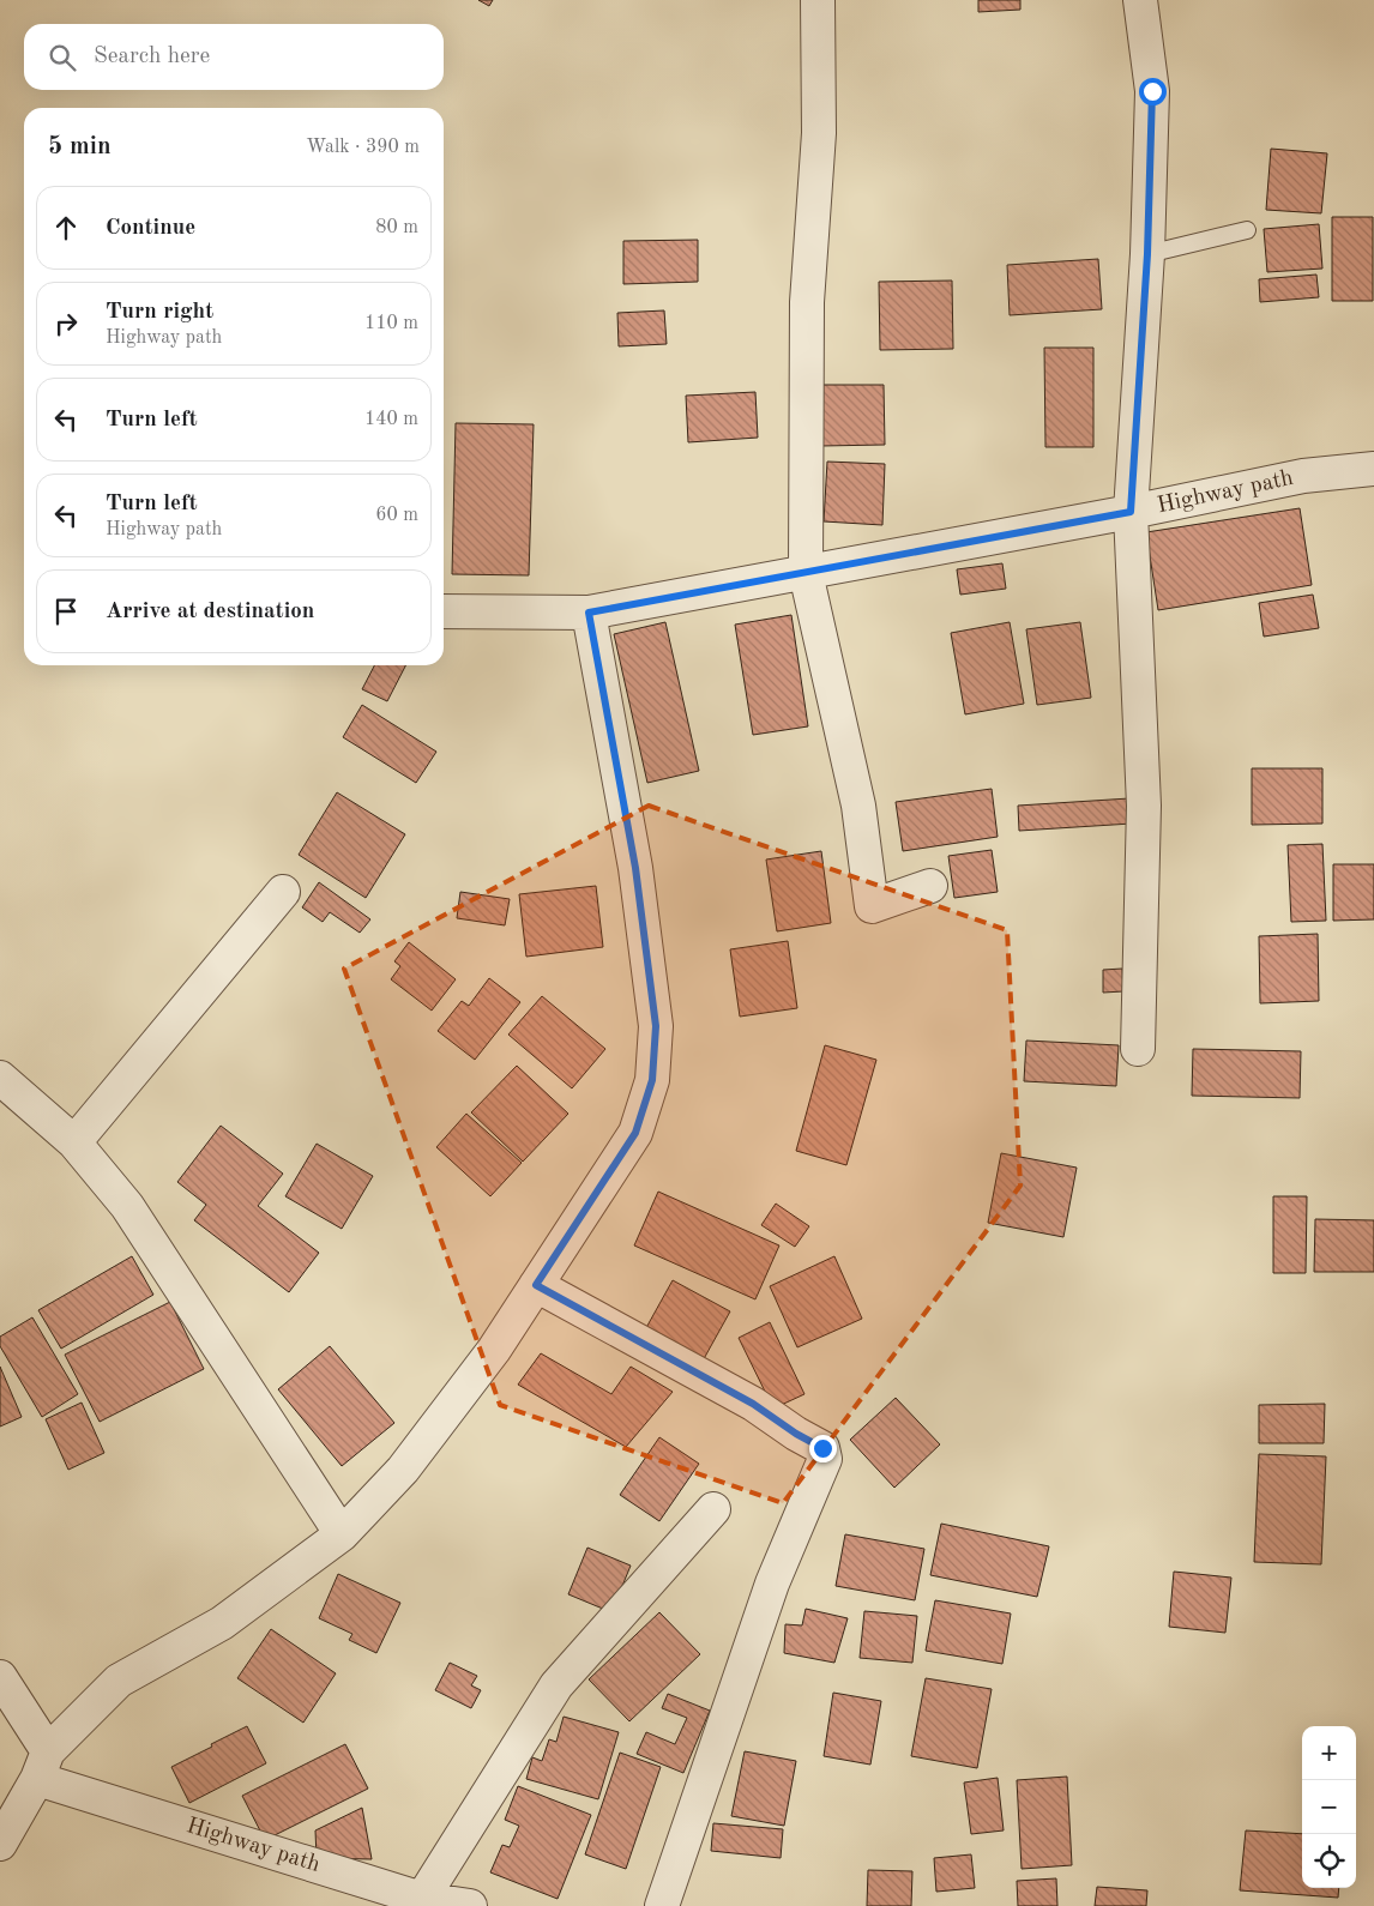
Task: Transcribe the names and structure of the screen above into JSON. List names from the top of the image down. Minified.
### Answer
{"streets":{"street":["Highway path"]},"page":{"search":"Search here","heading":["5 min","Walk · 390 m"],"list":[["Continue","80 m"],["Turn right","Highway path","110 m"],["Turn left","140 m"],["Turn left","Highway path","60 m"],"Arrive at destination"],"map_buttons":["+","−"]}}
